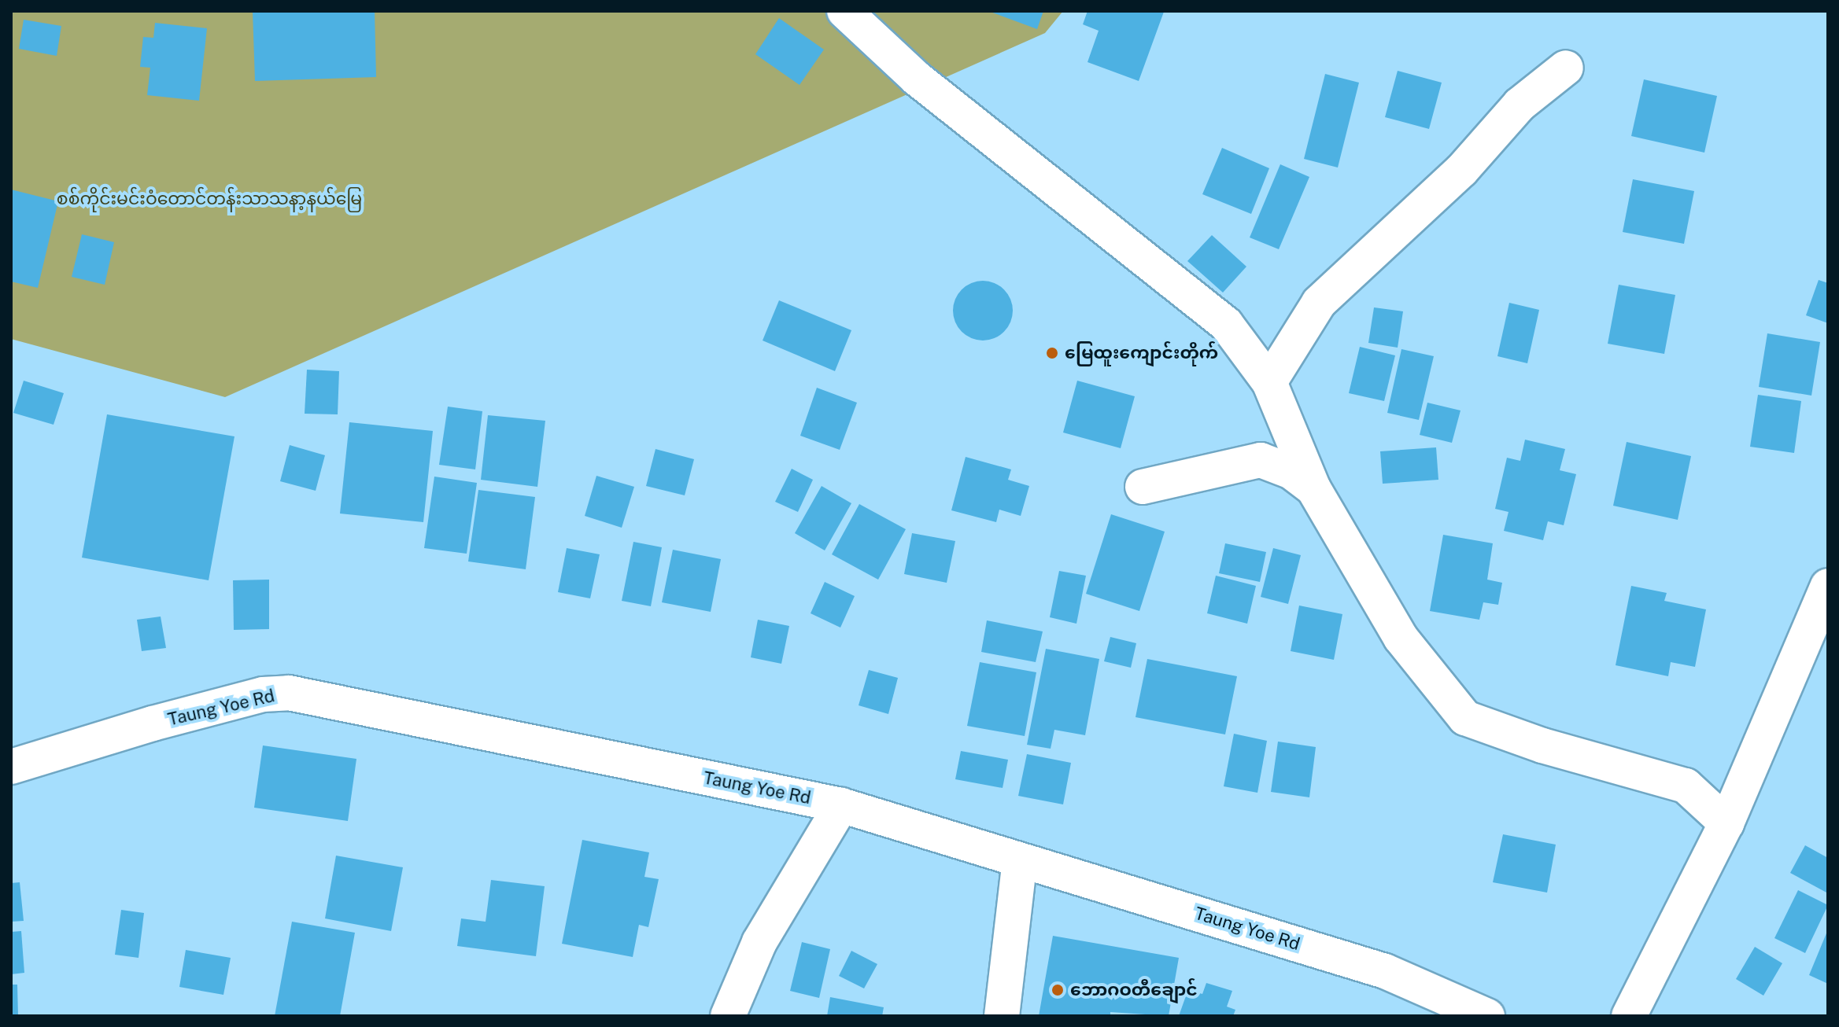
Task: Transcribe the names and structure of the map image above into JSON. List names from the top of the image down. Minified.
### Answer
{"streets":{"street":["Taung Yoe Rd"]},"parks":["စစ်ကိုင်းမင်းဝံတောင်တန်းသာသနာ့နယ်မြေ"],"places":["မြေထူးကျောင်းတိုက်","ဘောဂဝတီချောင်"]}
